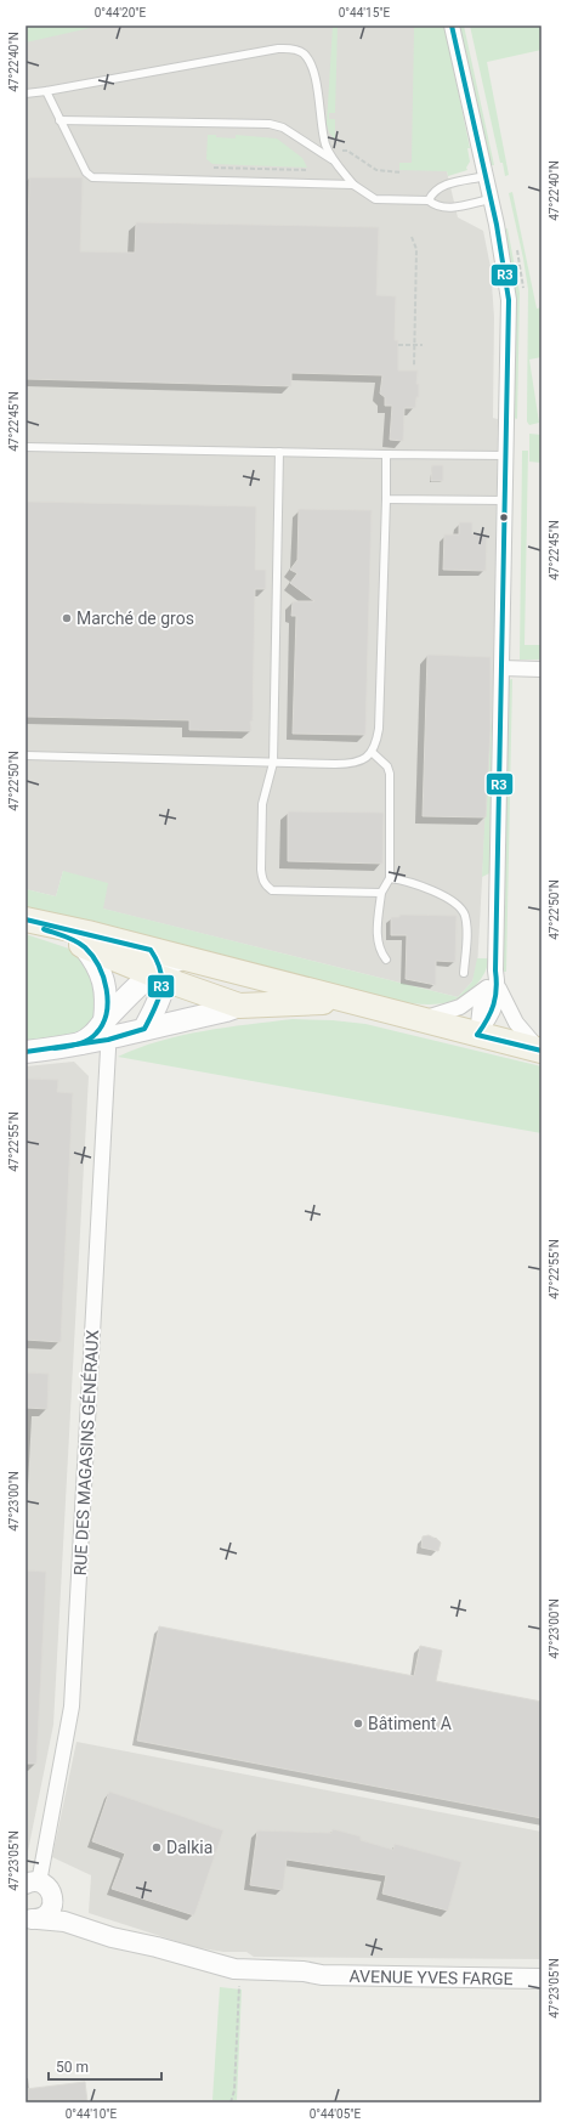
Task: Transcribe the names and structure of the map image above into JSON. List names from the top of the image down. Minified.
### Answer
{"streets":{"street":["RUE DES MAGASINS GÉNÉRAUX","AVENUE YVES FARGE"]},"crossings":[["RUE DES MAGASINS GÉNÉRAUX","AVENUE YVES FARGE"]],"places":["Marché de gros","Bâtiment A","Dalkia"],"lines":["transit line R3"],"scale_bar":"50 m","coordinates":["0°44'20\"E","0°44'15\"E","47°22'40\"N","47°22'45\"N","47°22'50\"N","47°22'55\"N","47°23'00\"N","47°23'05\"N","0°44'10\"E","0°44'05\"E"]}
